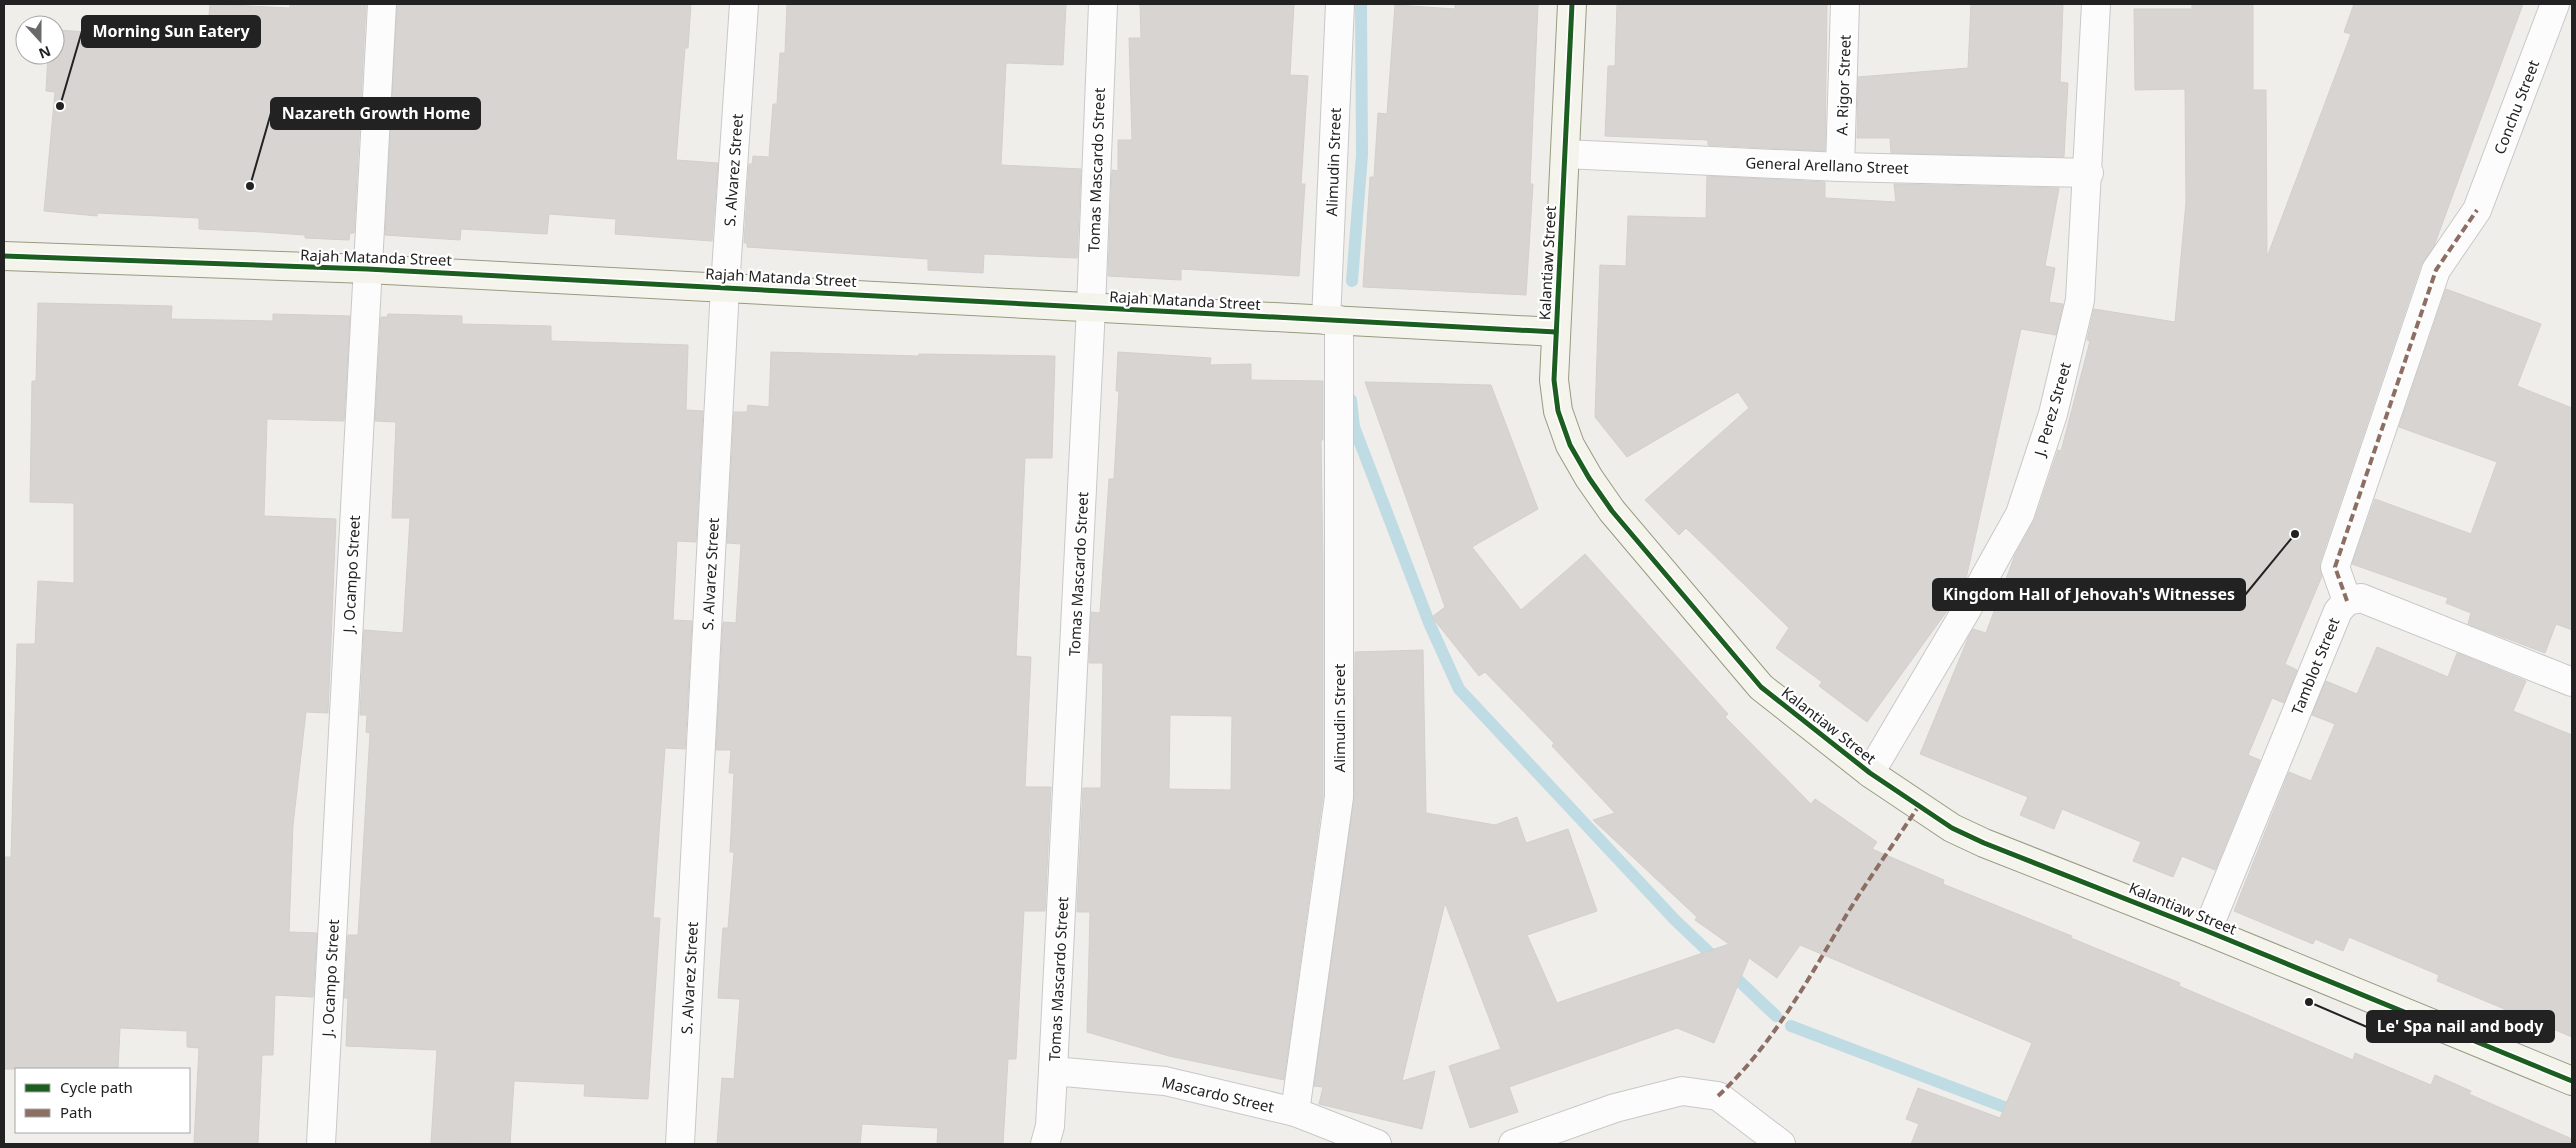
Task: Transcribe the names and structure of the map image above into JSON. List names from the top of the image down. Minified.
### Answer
{"streets":{"street":["A. Rigor Street","Conchu Street","Alimudin Street","General Arellano Street","S. Alvarez Street","Tomas Mascardo Street","Rajah Matanda Street","Kalantiaw Street","J. Perez Street","J. Ocampo Street","Tamblot Street","Mascardo Street"]},"crossings":[["A. Rigor Street","General Arellano Street"],["Conchu Street","Tamblot Street"],["Alimudin Street","Rajah Matanda Street"],["Alimudin Street","Mascardo Street"],["General Arellano Street","Kalantiaw Street"],["General Arellano Street","J. Perez Street"],["S. Alvarez Street","Rajah Matanda Street"],["Tomas Mascardo Street","Rajah Matanda Street"],["Tomas Mascardo Street","Mascardo Street"],["Rajah Matanda Street","Kalantiaw Street"],["Rajah Matanda Street","J. Ocampo Street"],["Kalantiaw Street","J. Perez Street"],["Kalantiaw Street","Tamblot Street"]],"places":["Morning Sun Eatery","Nazareth Growth Home","Kingdom Hall of Jehovah's Witnesses","Le' Spa nail and body"],"legend":["Cycle path","Path"],"north":"bottom"}
